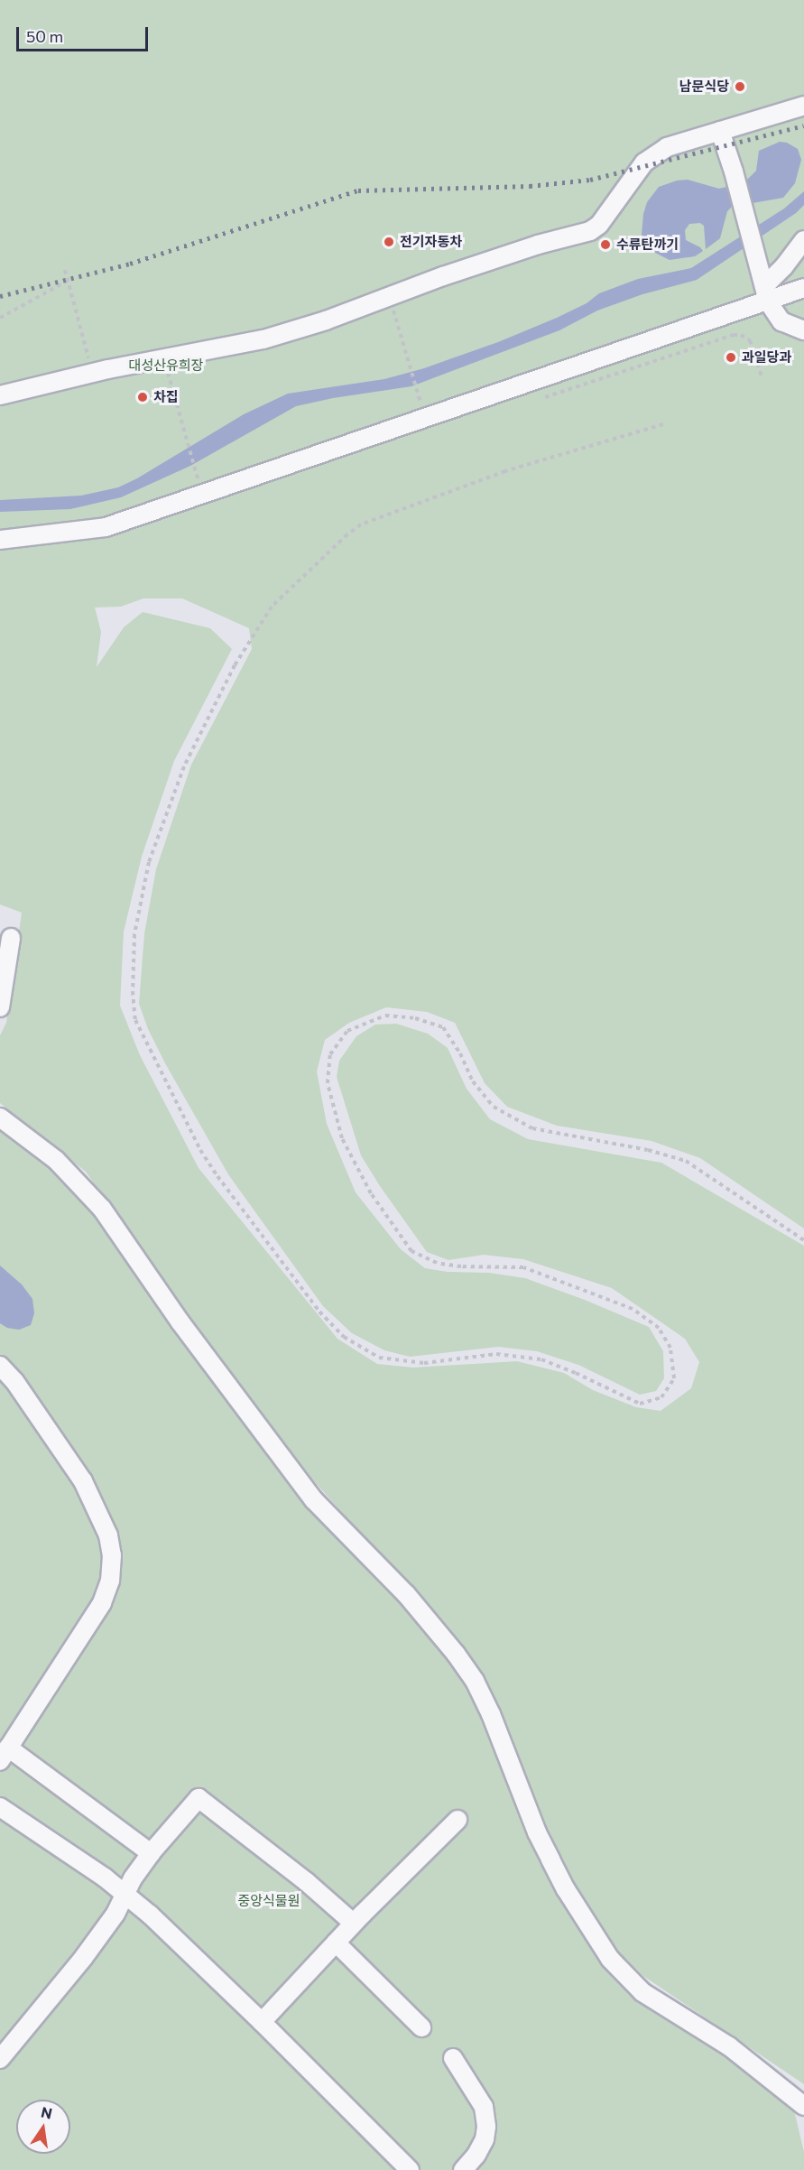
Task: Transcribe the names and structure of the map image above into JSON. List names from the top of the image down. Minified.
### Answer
{"parks":["대성산유희장","중앙식물원"],"places":["남문식당","전기자동차","수류탄까기","과일당과","차집"],"scale_bar":"50 m","north":"top"}
